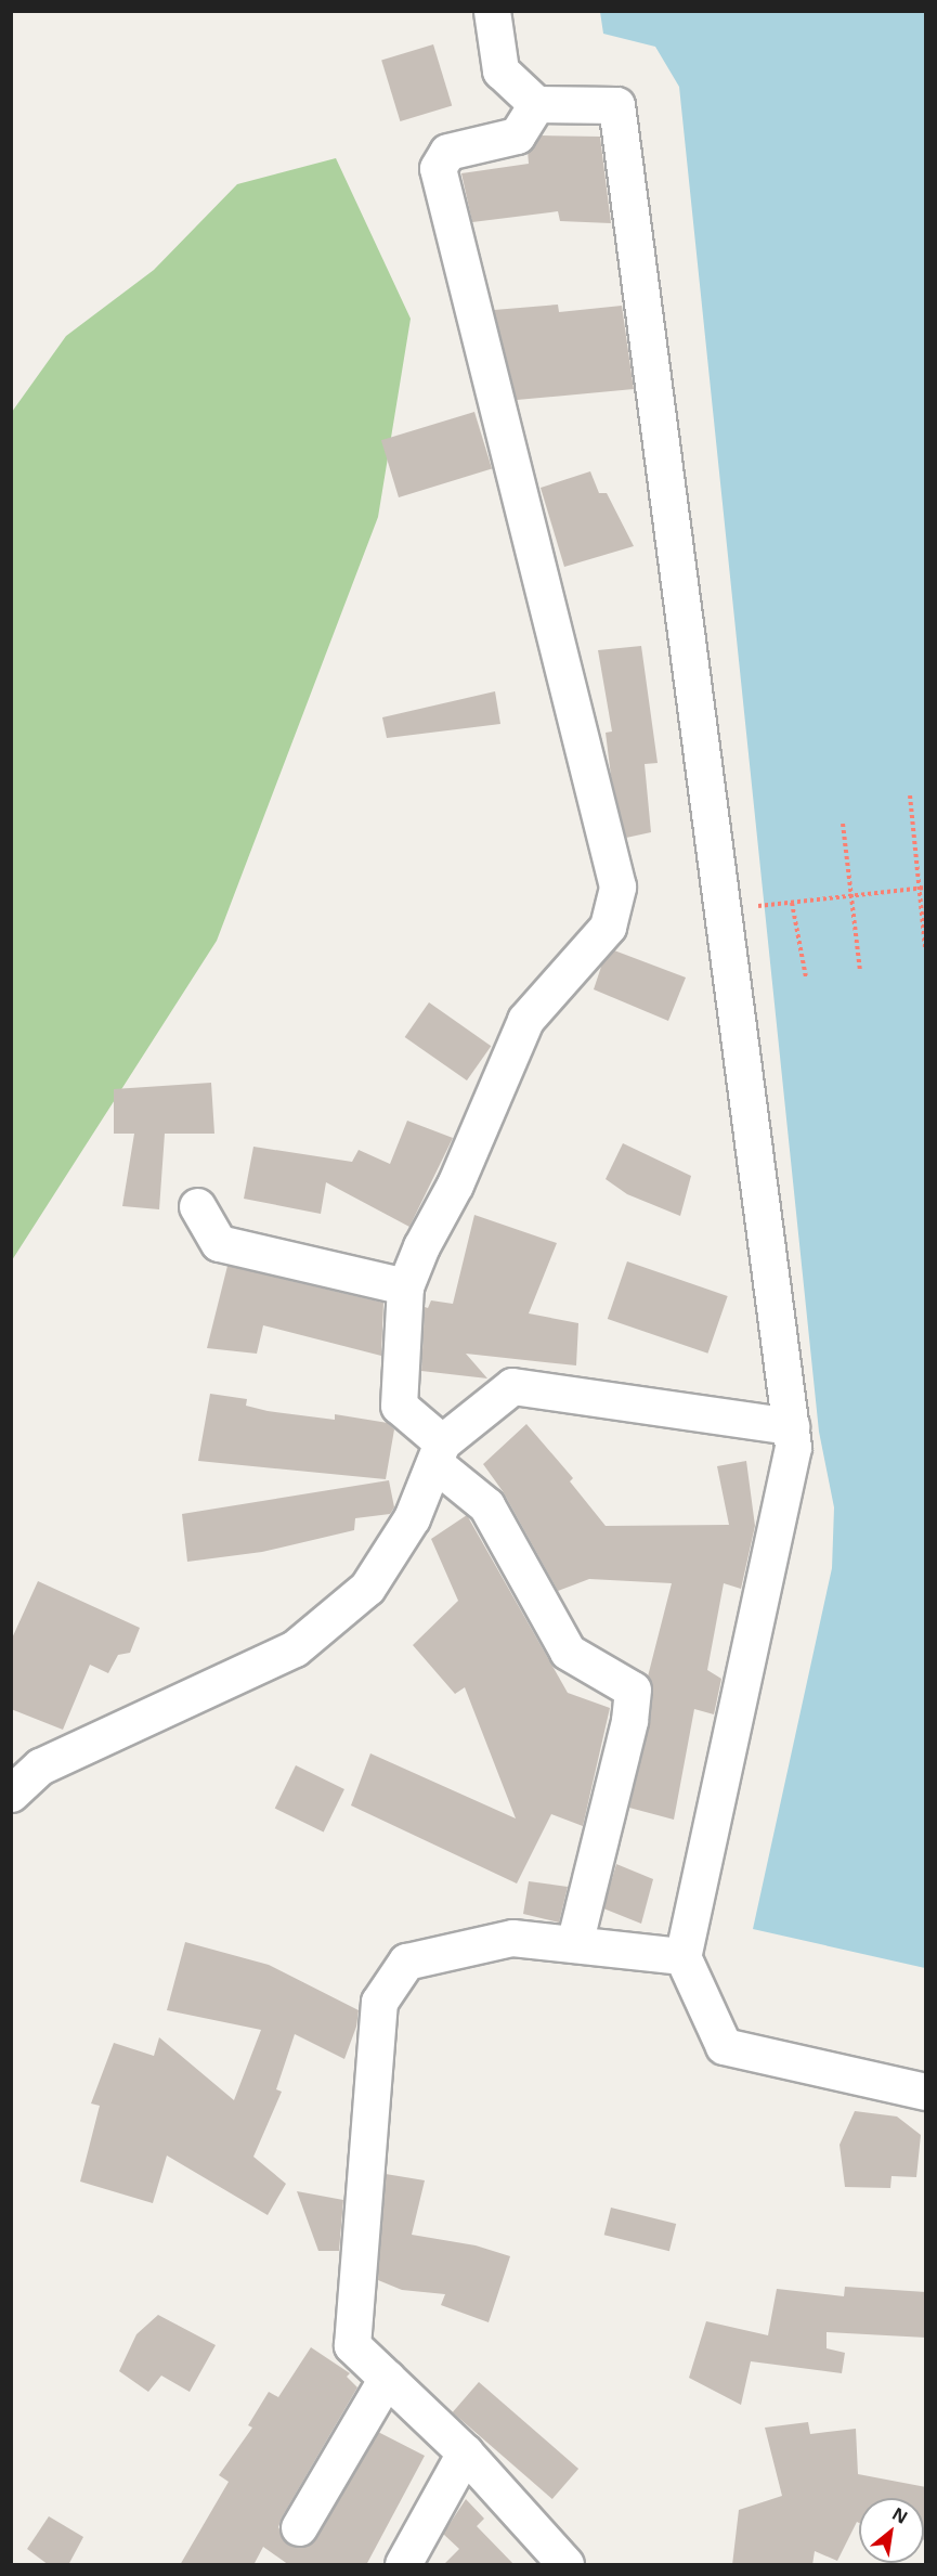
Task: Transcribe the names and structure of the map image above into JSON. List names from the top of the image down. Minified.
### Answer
{"north":"top right"}
